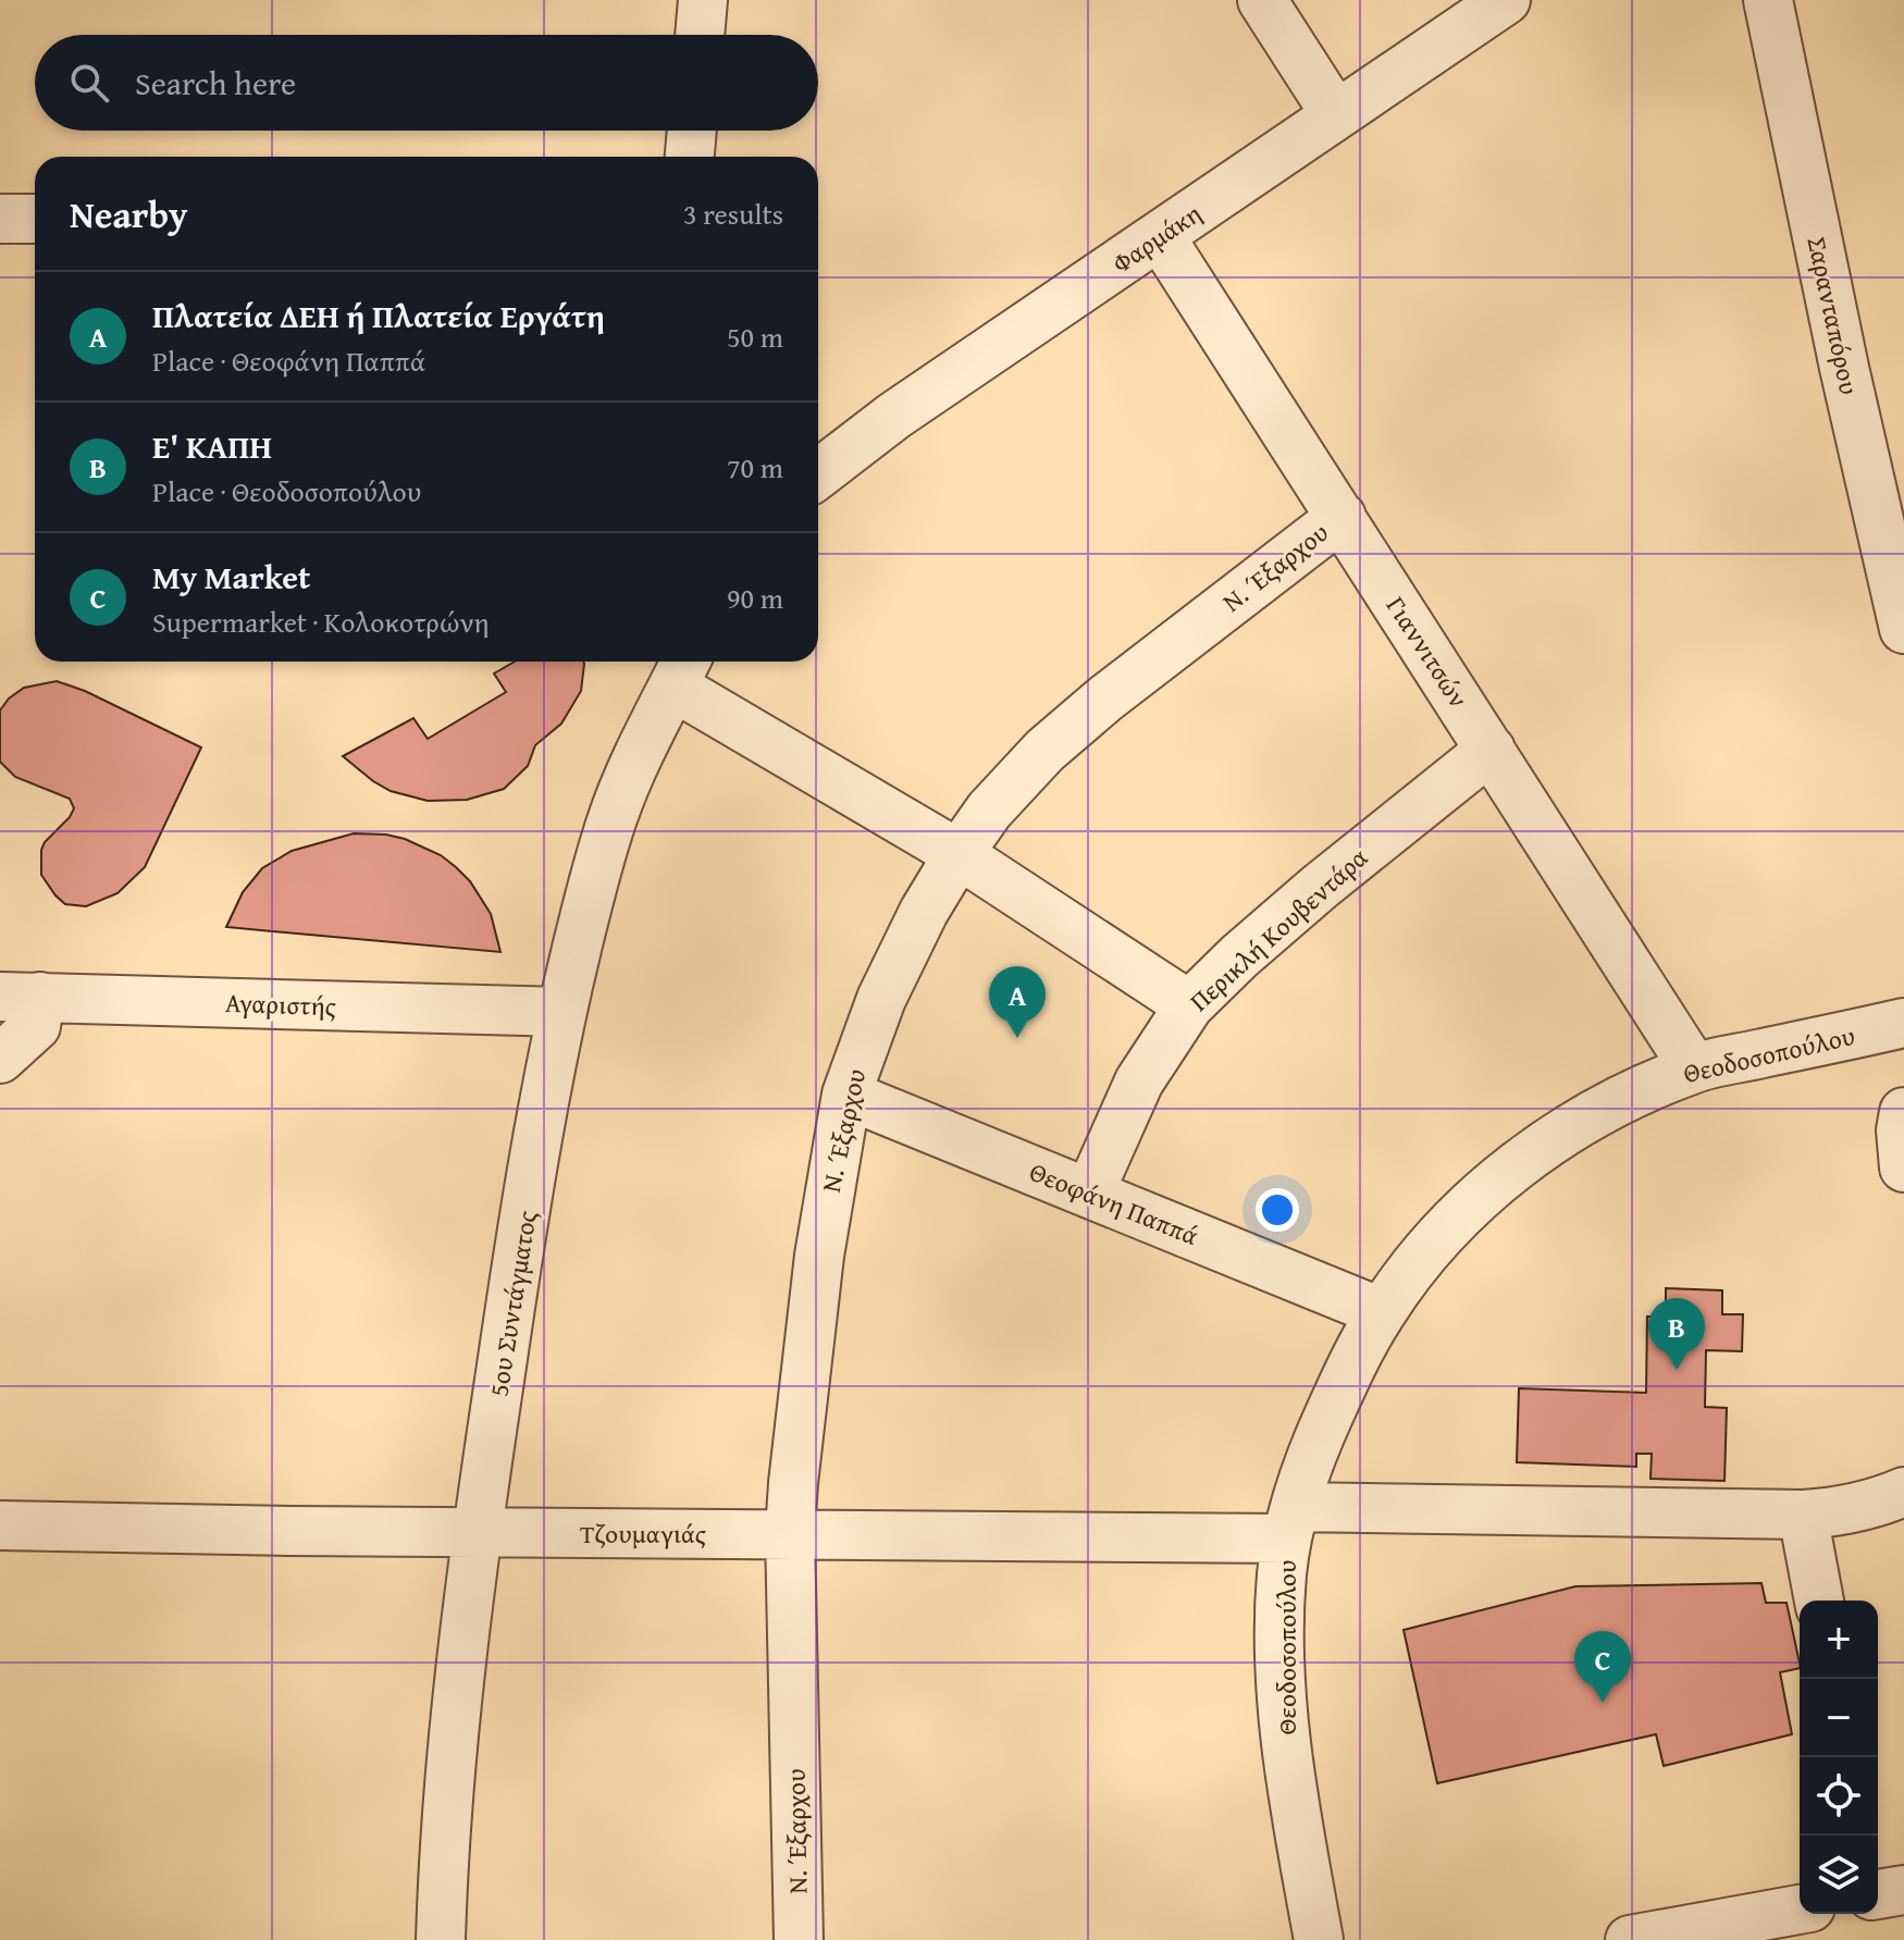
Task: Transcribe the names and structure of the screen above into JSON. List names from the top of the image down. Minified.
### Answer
{"streets":{"street":["Φαρμάκη","Σαρανταπόρου","Ν. Έξαρχου","Γιαννιτσών","Περικλή Κουβεντάρα","Αγαριστής","Θεοδοσοπούλου","Θεοφάνη Παππά","5ου Συντάγματος","Τζουμαγιάς"]},"crossings":[["Φαρμάκη","Γιαννιτσών"],["Ν. Έξαρχου","Γιαννιτσών"],["Ν. Έξαρχου","Θεοφάνη Παππά"],["Ν. Έξαρχου","Τζουμαγιάς"],["Γιαννιτσών","Περικλή Κουβεντάρα"],["Γιαννιτσών","Θεοδοσοπούλου"],["Περικλή Κουβεντάρα","Θεοφάνη Παππά"],["Αγαριστής","5ου Συντάγματος"],["Θεοδοσοπούλου","Θεοφάνη Παππά"],["Θεοδοσοπούλου","Τζουμαγιάς"],["5ου Συντάγματος","Τζουμαγιάς"]],"page":{"search":"Search here","heading":["Nearby","3 results"],"list":[{"mark":"A","name":"Πλατεία ΔΕΗ ή Πλατεία Εργάτη","note":"Place · Θεοφάνη Παππά","value":"50 m"},{"mark":"B","name":"Ε' ΚΑΠΗ","note":"Place · Θεοδοσοπούλου","value":"70 m"},{"mark":"C","name":"My Market","note":"Supermarket · Κολοκοτρώνη","value":"90 m"}],"pins":["A","B","C"],"map_buttons":["+","−"]}}
